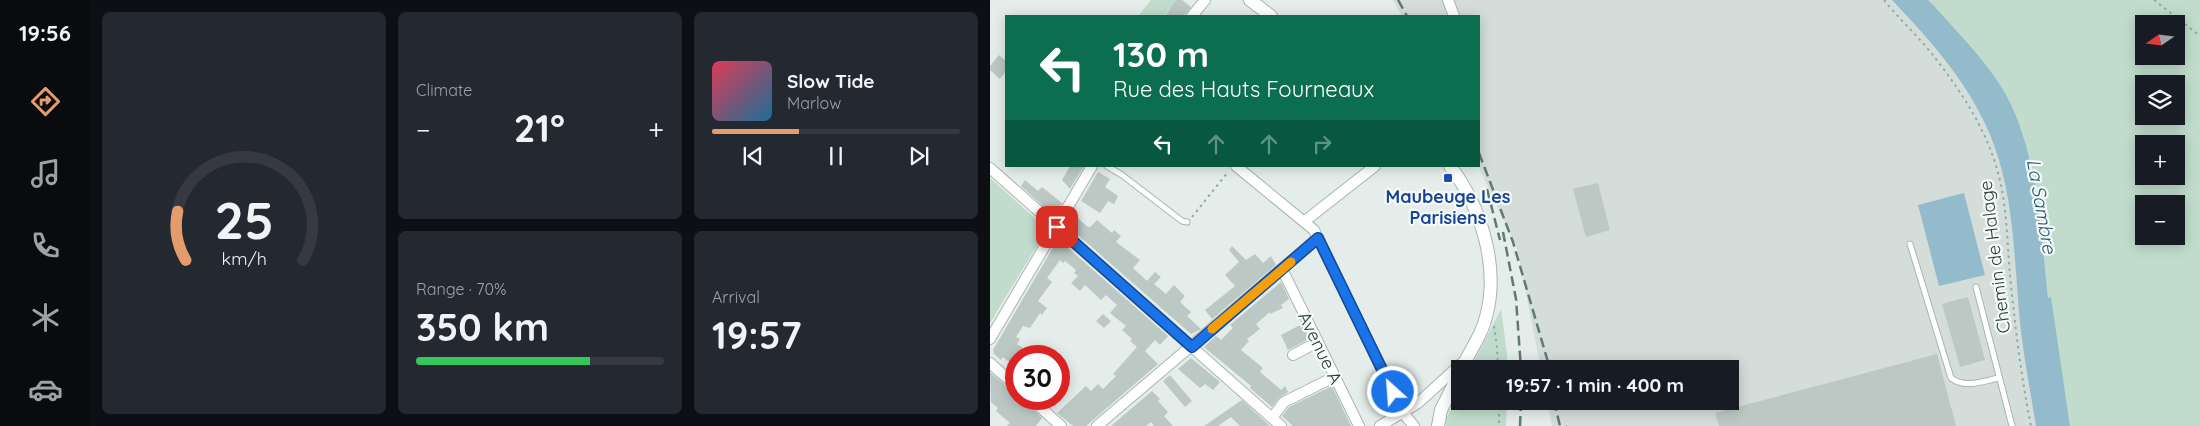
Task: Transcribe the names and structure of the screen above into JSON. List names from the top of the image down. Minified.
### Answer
{"streets":{"street":["Avenue A"],"path":["Chemin de Halage"]},"water":["La Sambre"],"places":{"transit":["Maubeuge Les Parisiens"]},"north":"left","page":{"tabs":"19:56","tile":["Climate",["Range · 70%","350 km"],["Arrival","19:57"]],"map_buttons":["+","−"],"turn":["130 m","Rue des Hauts Fourneaux"],"song":["Slow Tide","Marlow"],"heat":["−","21°","+"],"limit":"30","trip":"19:57 · 1 min · 400 m","gauge":["25","km/h"]}}
